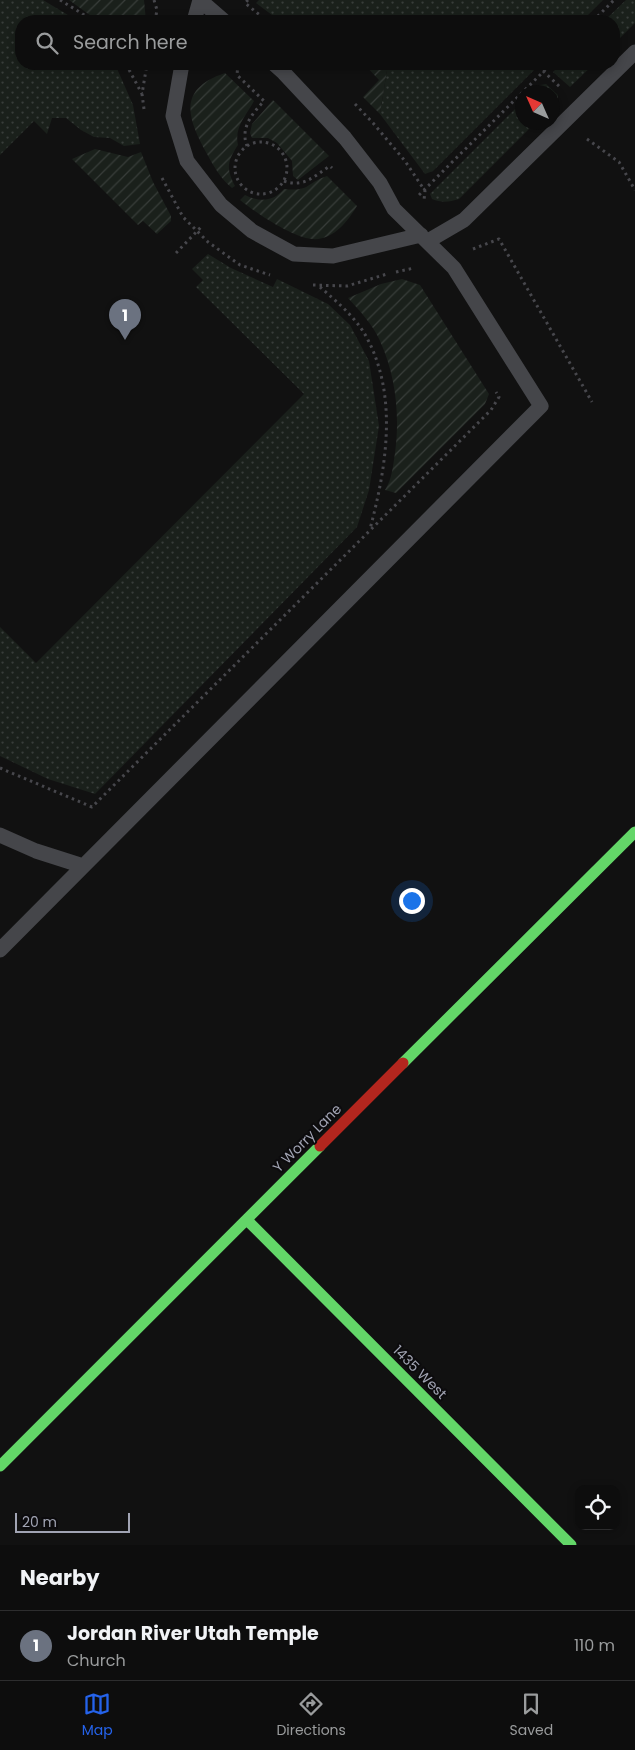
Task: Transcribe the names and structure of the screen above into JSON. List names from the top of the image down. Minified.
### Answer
{"streets":{"street":["Y Worry Lane","1435 West"]},"crossings":[["Y Worry Lane","1435 West"]],"scale_bar":"20 m","north":"top left","page":{"search":"Search here","pins":"1","scale":"20 m","heading":"Nearby","list":[{"mark":"1","name":"Jordan River Utah Temple","note":"Church","value":"110 m"}],"nav":["Map","Directions","Saved"]}}
